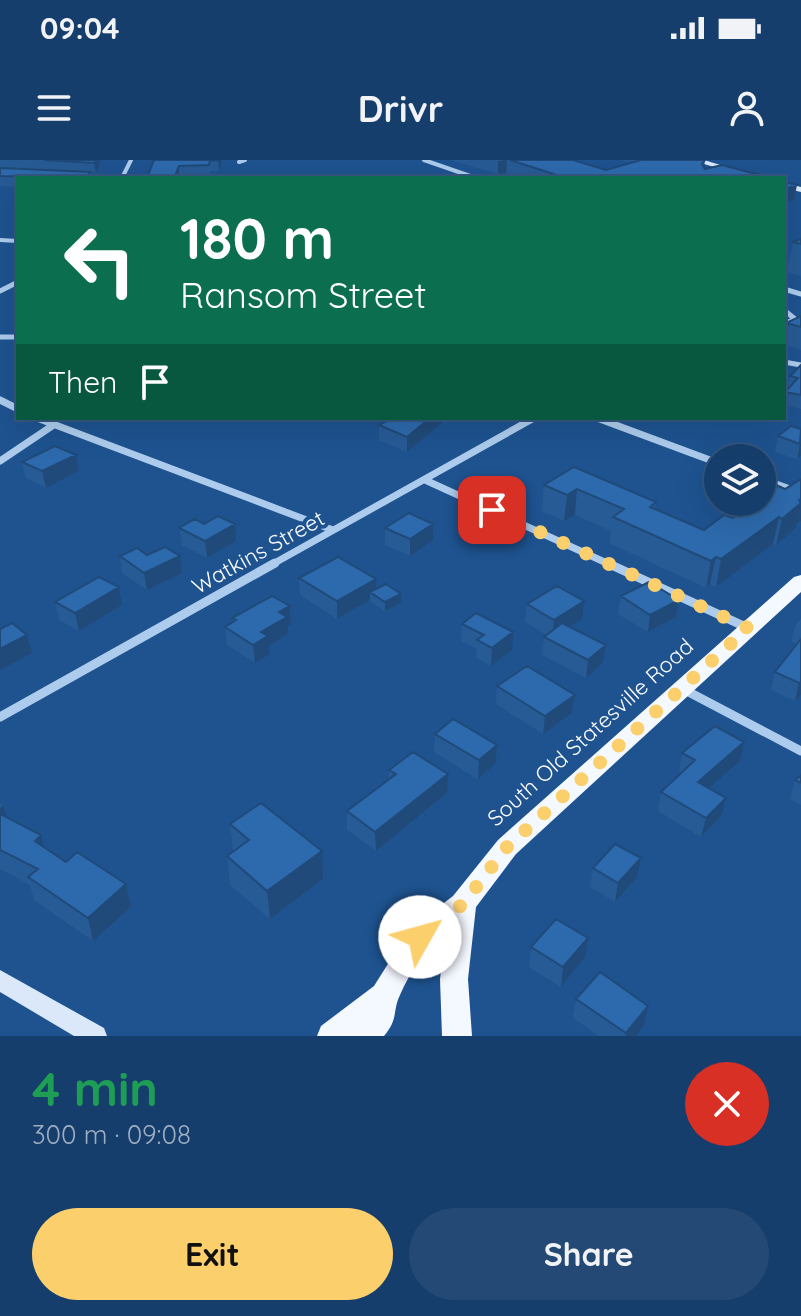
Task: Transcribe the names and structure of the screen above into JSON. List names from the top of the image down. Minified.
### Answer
{"streets":{"main road":["South Old Statesville Road"],"street":["Watkins Street"]},"page":{"status":"09:04","header":"Drivr","turn":["180 m","Ransom Street"],"then":"Then","heading":["4 min","300 m · 09:08"],"buttons":["Exit","Share"]}}
